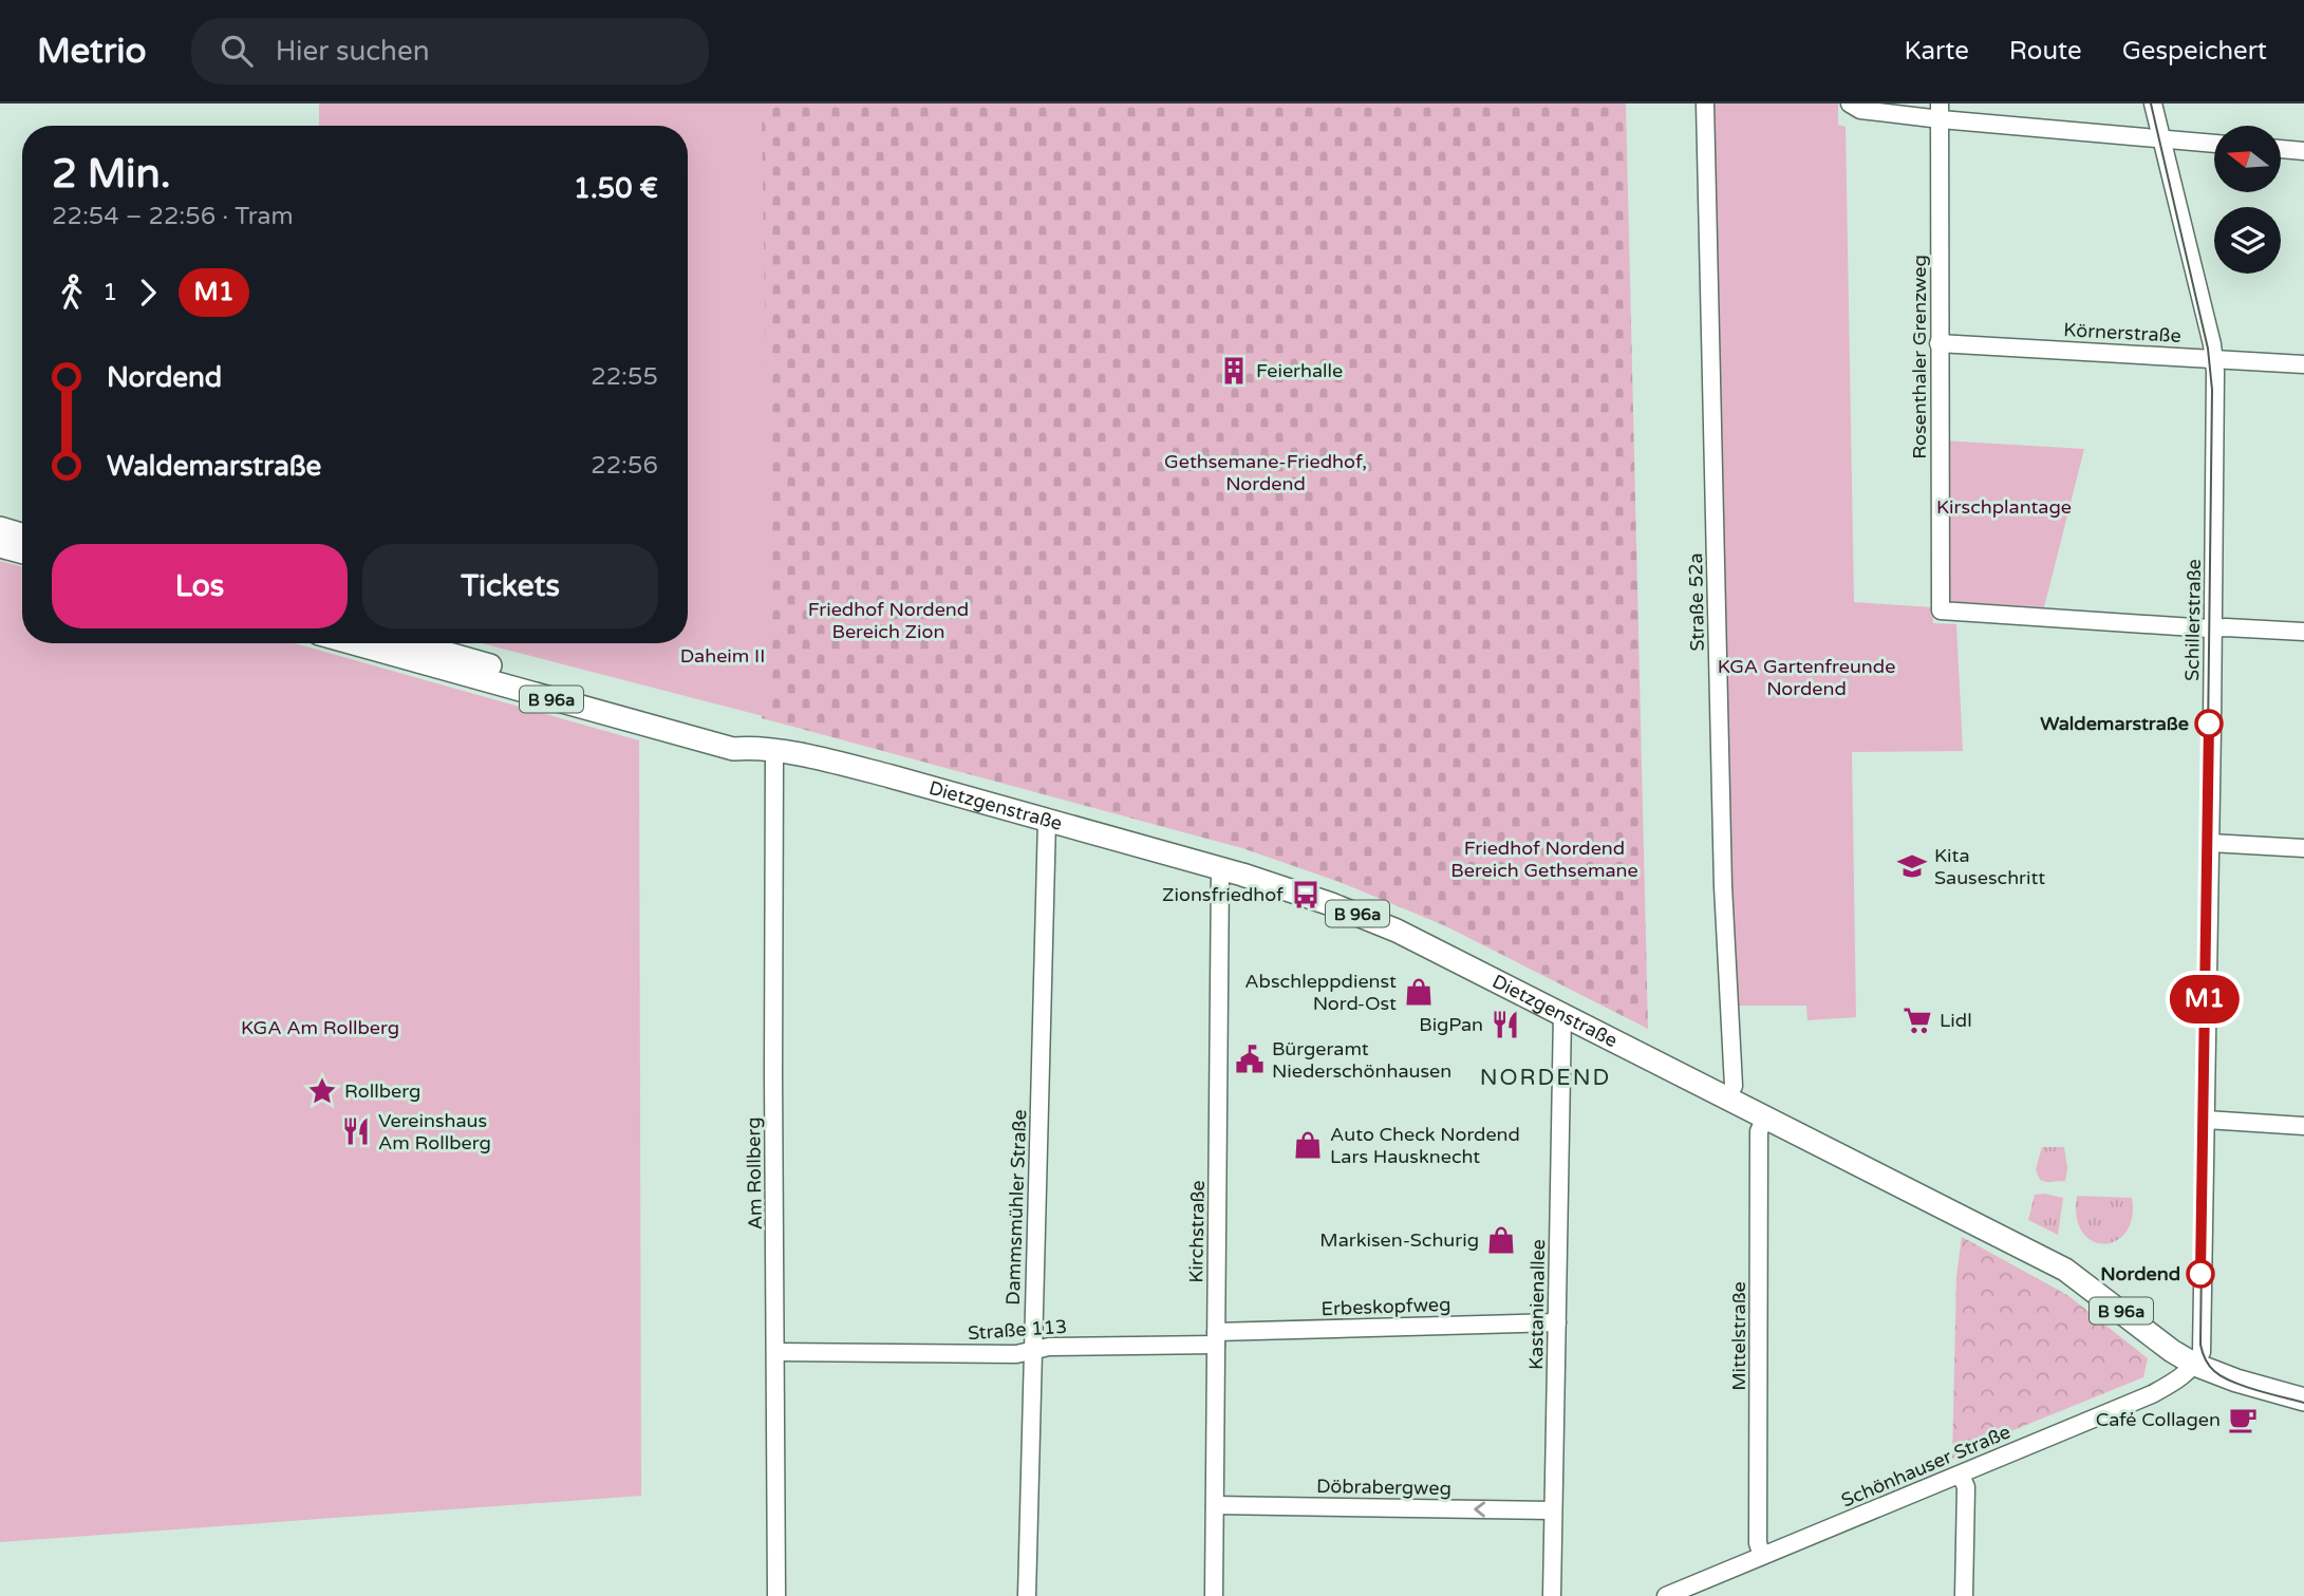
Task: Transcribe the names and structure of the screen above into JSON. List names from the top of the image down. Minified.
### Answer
{"streets":{"main road":["B 96a","Dietzgenstraße"],"street":["Körnerstraße","Rosenthaler Grenzweg","Straße 52a","Schillerstraße","Am Rollberg","Dammsmühler Straße","Kirchstraße","Kastanienallee","Erbeskopfweg","Straße 113","Mittelstraße","Schönhauser Straße","Döbrabergweg"]},"crossings":[["Körnerstraße","Rosenthaler Grenzweg"],["Körnerstraße","Schillerstraße"],["Rosenthaler Grenzweg","Schillerstraße"],["Straße 52a","Dietzgenstraße"],["Schillerstraße","Dietzgenstraße"],["Schillerstraße","Schönhauser Straße"],["Dietzgenstraße","Am Rollberg"],["Dietzgenstraße","Dammsmühler Straße"],["Dietzgenstraße","Kirchstraße"],["Dietzgenstraße","Kastanienallee"],["Dietzgenstraße","Mittelstraße"],["Dietzgenstraße","Schönhauser Straße"],["Am Rollberg","Straße 113"],["Dammsmühler Straße","Straße 113"],["Kirchstraße","Erbeskopfweg"],["Kirchstraße","Straße 113"],["Kirchstraße","Döbrabergweg"],["Kastanienallee","Erbeskopfweg"],["Kastanienallee","Döbrabergweg"],["Erbeskopfweg","Straße 113"],["Mittelstraße","Schönhauser Straße"]],"one_way":["Döbrabergweg"],"districts":["NORDEND"],"parks":["Gethsemane-Friedhof, Nordend","Kirschplantage","Friedhof Nordend Bereich Zion","Daheim II","KGA Gartenfreunde Nordend","Friedhof Nordend Bereich Gethsemane","KGA Am Rollberg"],"places":{"building":["Feierhalle"],"other":["Waldemarstraße","Nordend"],"school or university":["Kita Sauseschritt"],"bus stop":["Zionsfriedhof"],"shop":["Abschleppdienst Nord-Ost","Auto Check Nordend Lars Hausknecht","Markisen-Schurig"],"supermarket":["Lidl"],"restaurant":["BigPan","Vereinshaus Am Rollberg"],"public building":["Bürgeramt Niederschönhausen"],"place":["Rollberg"],"cafe":["Café Collagen"]},"lines":["tram line M1"],"north":"left","page":{"header":"Metrio","search":"Hier suchen","nav":["Karte","Route","Gespeichert"],"on_map":"M1","heading":["2 Min.","22:54 – 22:56 · Tram","1.50 €"],"legs":["1","M1"],"list":[{"name":"Nordend","value":"22:55"},{"name":"Waldemarstraße","value":"22:56"}],"buttons":["Los","Tickets"]}}
